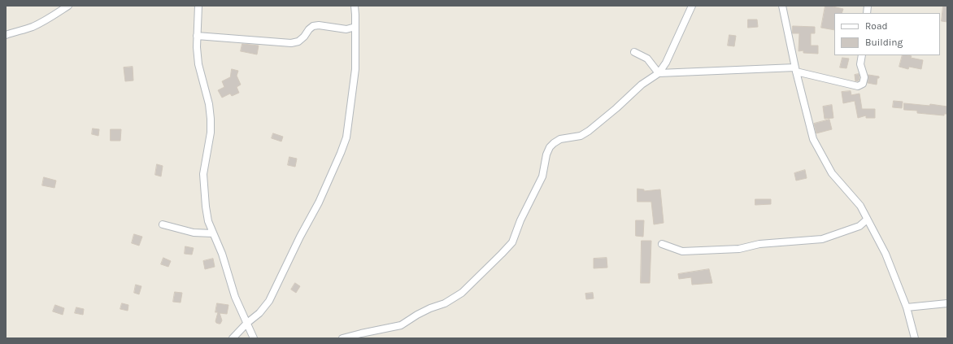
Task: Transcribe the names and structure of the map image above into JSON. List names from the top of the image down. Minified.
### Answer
{"legend":["Road","Building"]}
